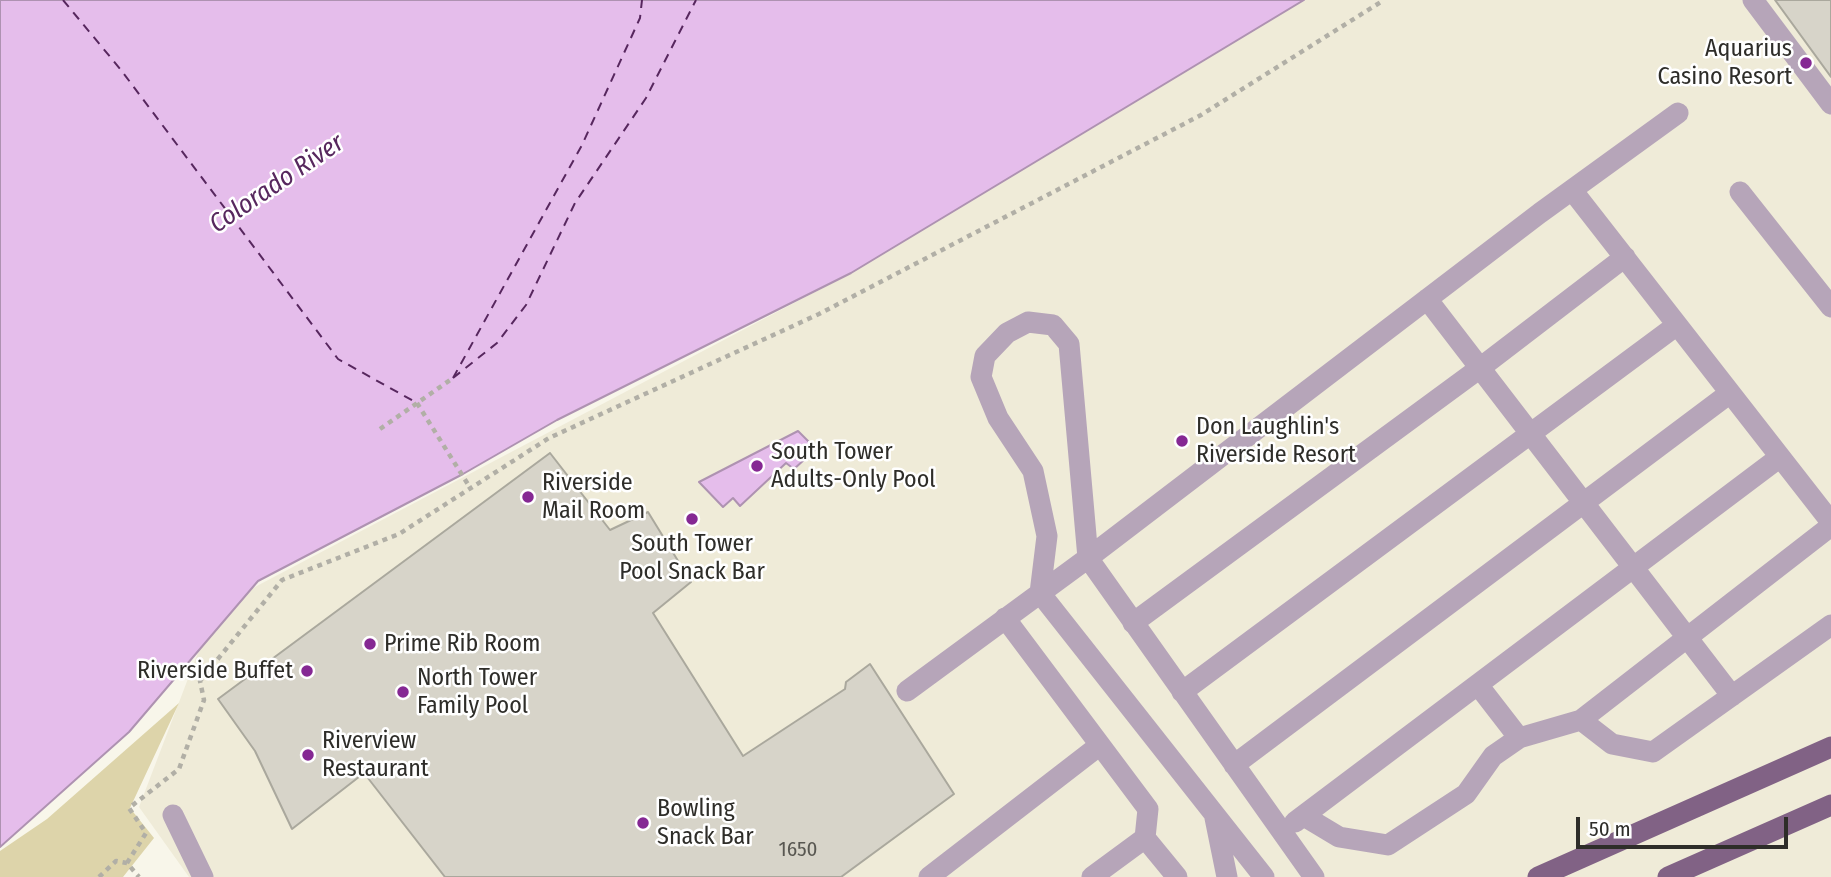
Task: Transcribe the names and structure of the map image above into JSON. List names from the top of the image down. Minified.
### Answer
{"water":["Colorado River"],"places":["Aquarius Casino Resort","Don Laughlin's Riverside Resort","South Tower Adults-Only Pool","Riverside Mail Room","South Tower Pool Snack Bar","Prime Rib Room","Riverside Buffet","North Tower Family Pool","Riverview Restaurant","Bowling Snack Bar"],"house_numbers":["1650"],"scale_bar":"50 m"}
